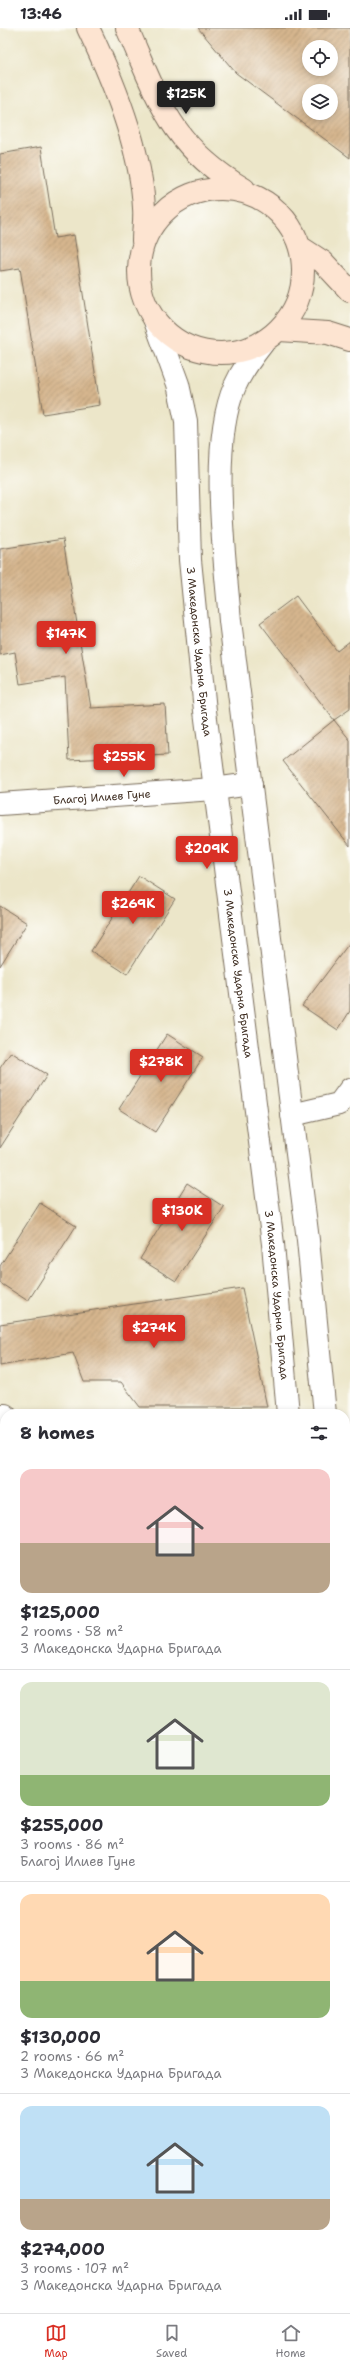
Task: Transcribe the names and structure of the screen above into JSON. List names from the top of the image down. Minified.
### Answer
{"streets":{"street":["3 Македонска Ударна Бригада","Благој Илиев Гуне"]},"crossings":[["3 Македонска Ударна Бригада","Благој Илиев Гуне"]],"page":{"status":"13:46","price":["$125K","$147K","$255K","$209K","$269K","$278K","$130K","$274K"],"heading":"8 homes","list":[{"name":"$125,000","note":"2 rooms · 58 m² · 3 Македонска Ударна Бригада"},{"name":"$255,000","note":"3 rooms · 86 m² · Благој Илиев Гуне"},{"name":"$130,000","note":"2 rooms · 66 m² · 3 Македонска Ударна Бригада"},{"name":"$274,000","note":"3 rooms · 107 m² · 3 Македонска Ударна Бригада"}],"tabs":["Map","Saved","Home"]}}
